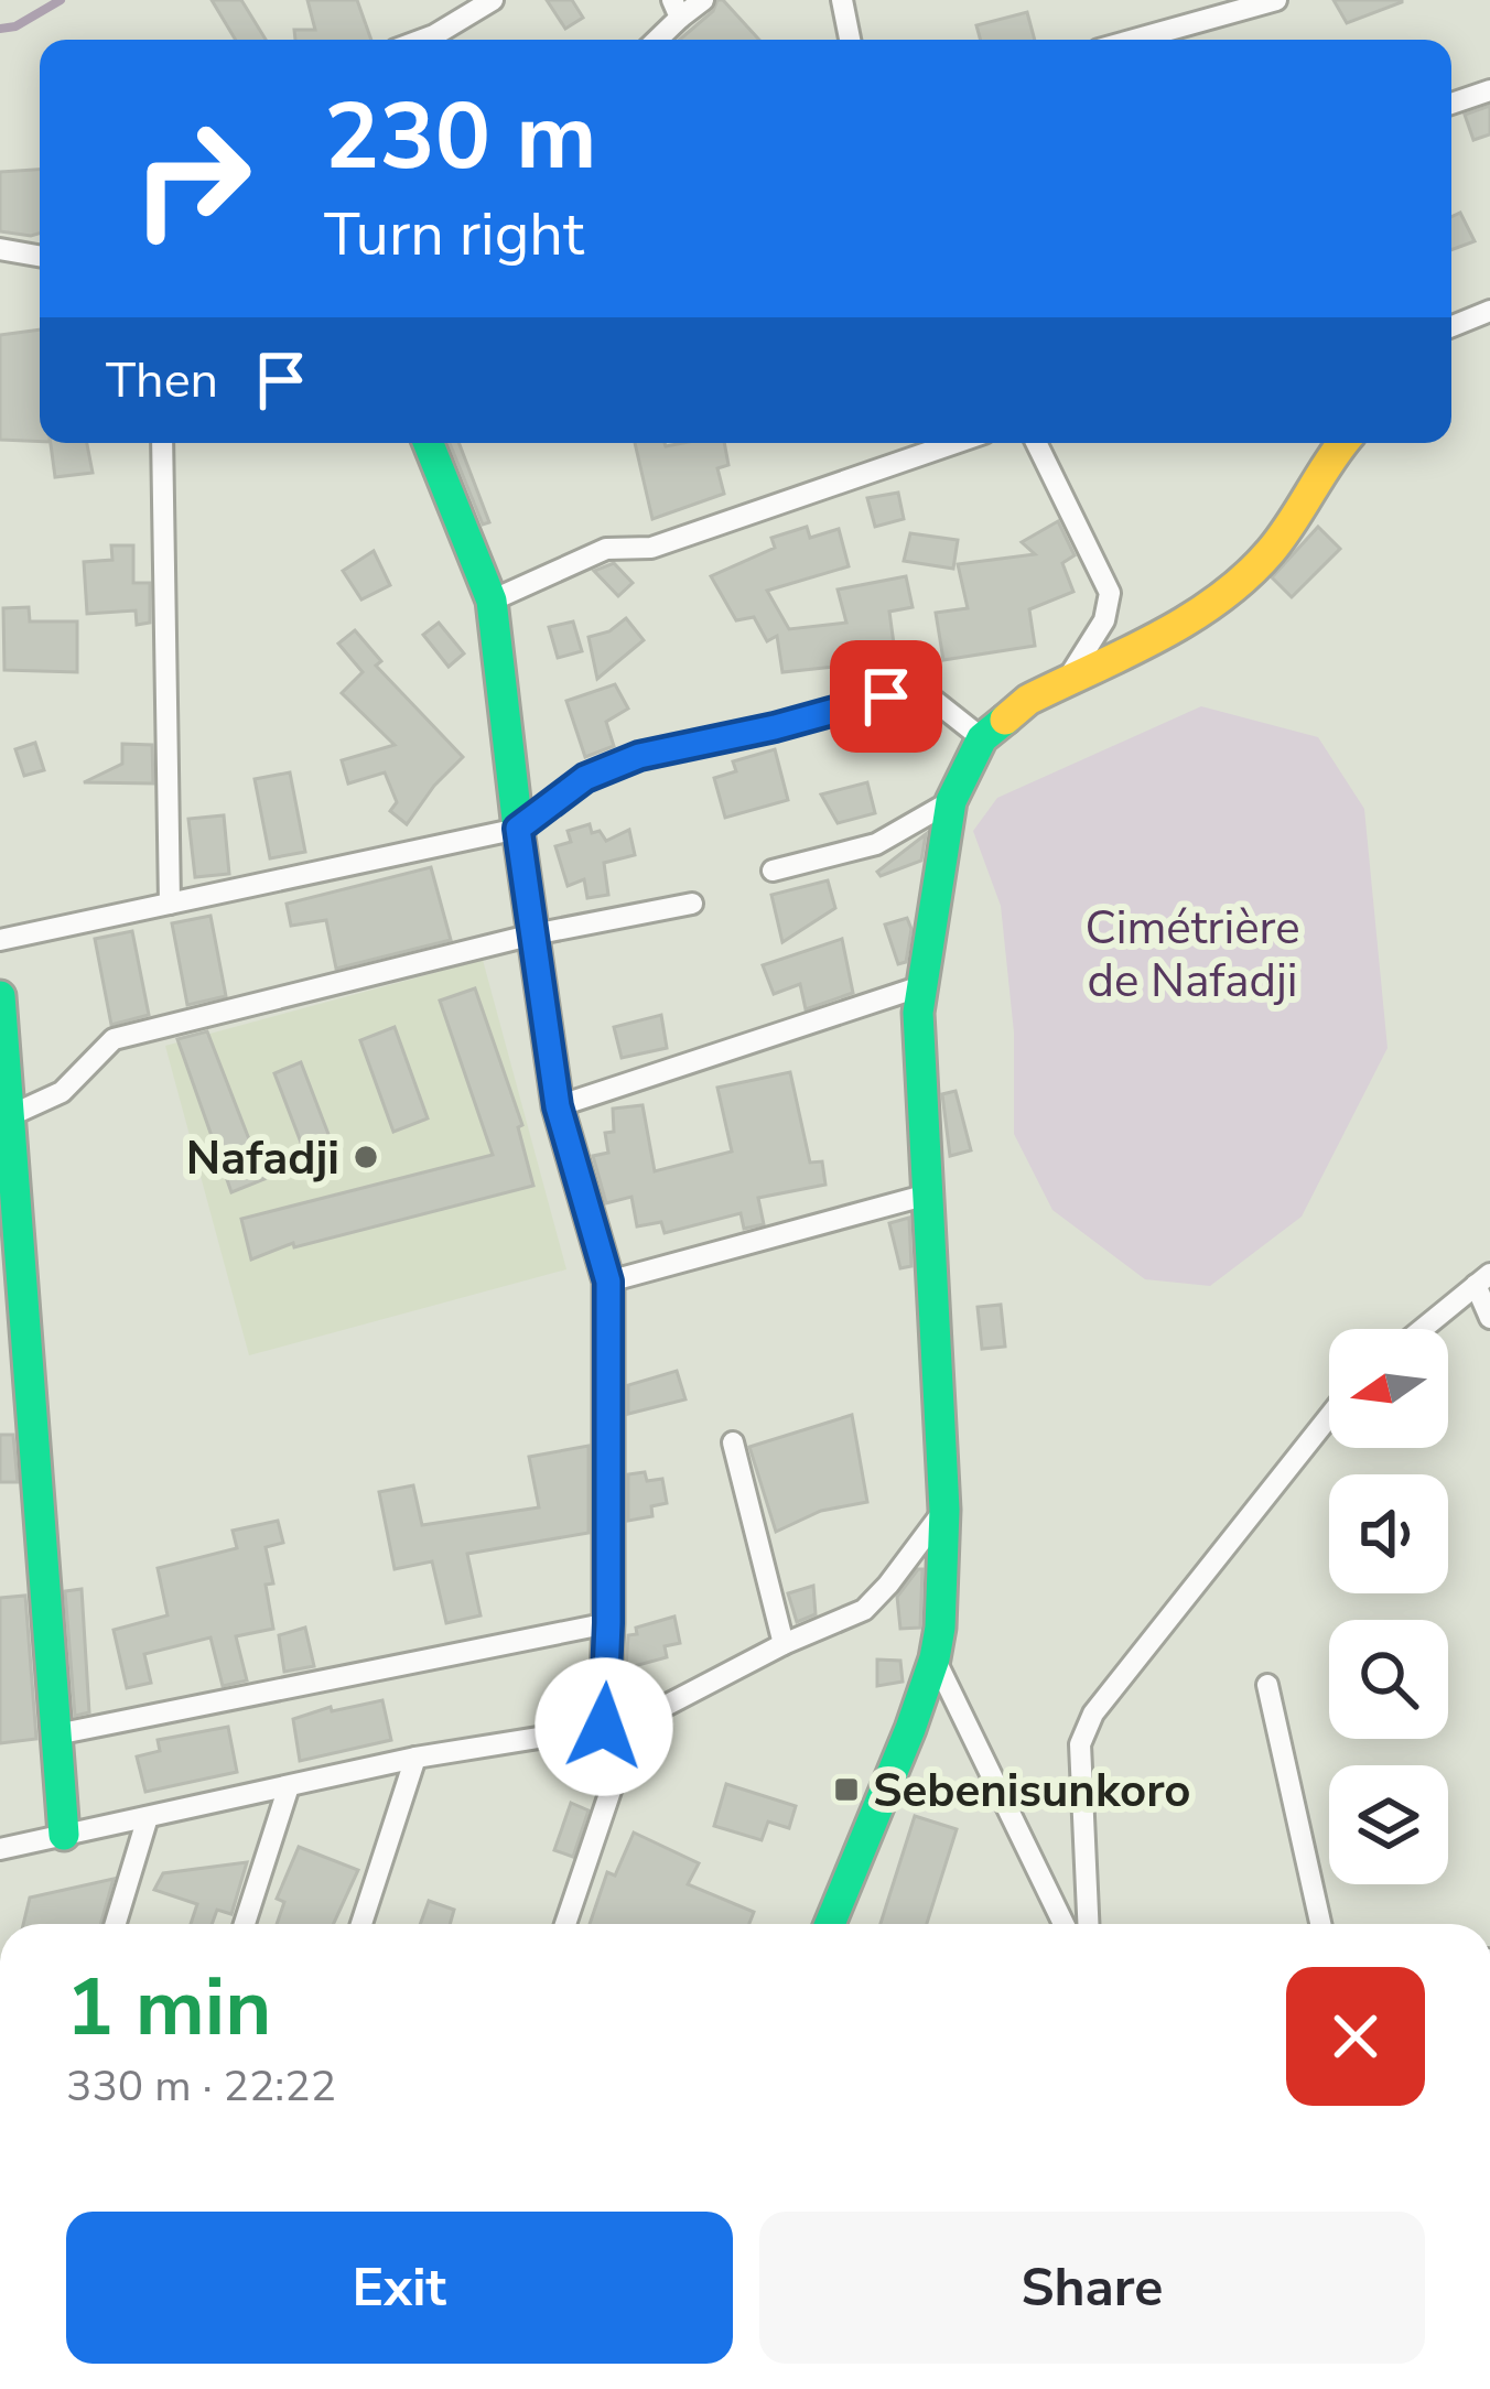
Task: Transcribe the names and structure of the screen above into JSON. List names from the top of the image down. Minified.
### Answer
{"parks":["Cimétrière de Nafadji"],"places":{"other":["Nafadji"],"transit":["Sebenisunkoro"]},"north":"left","page":{"turn":["230 m","Turn right"],"then":"Then","heading":["1 min","330 m · 22:22"],"buttons":["Exit","Share"]}}
